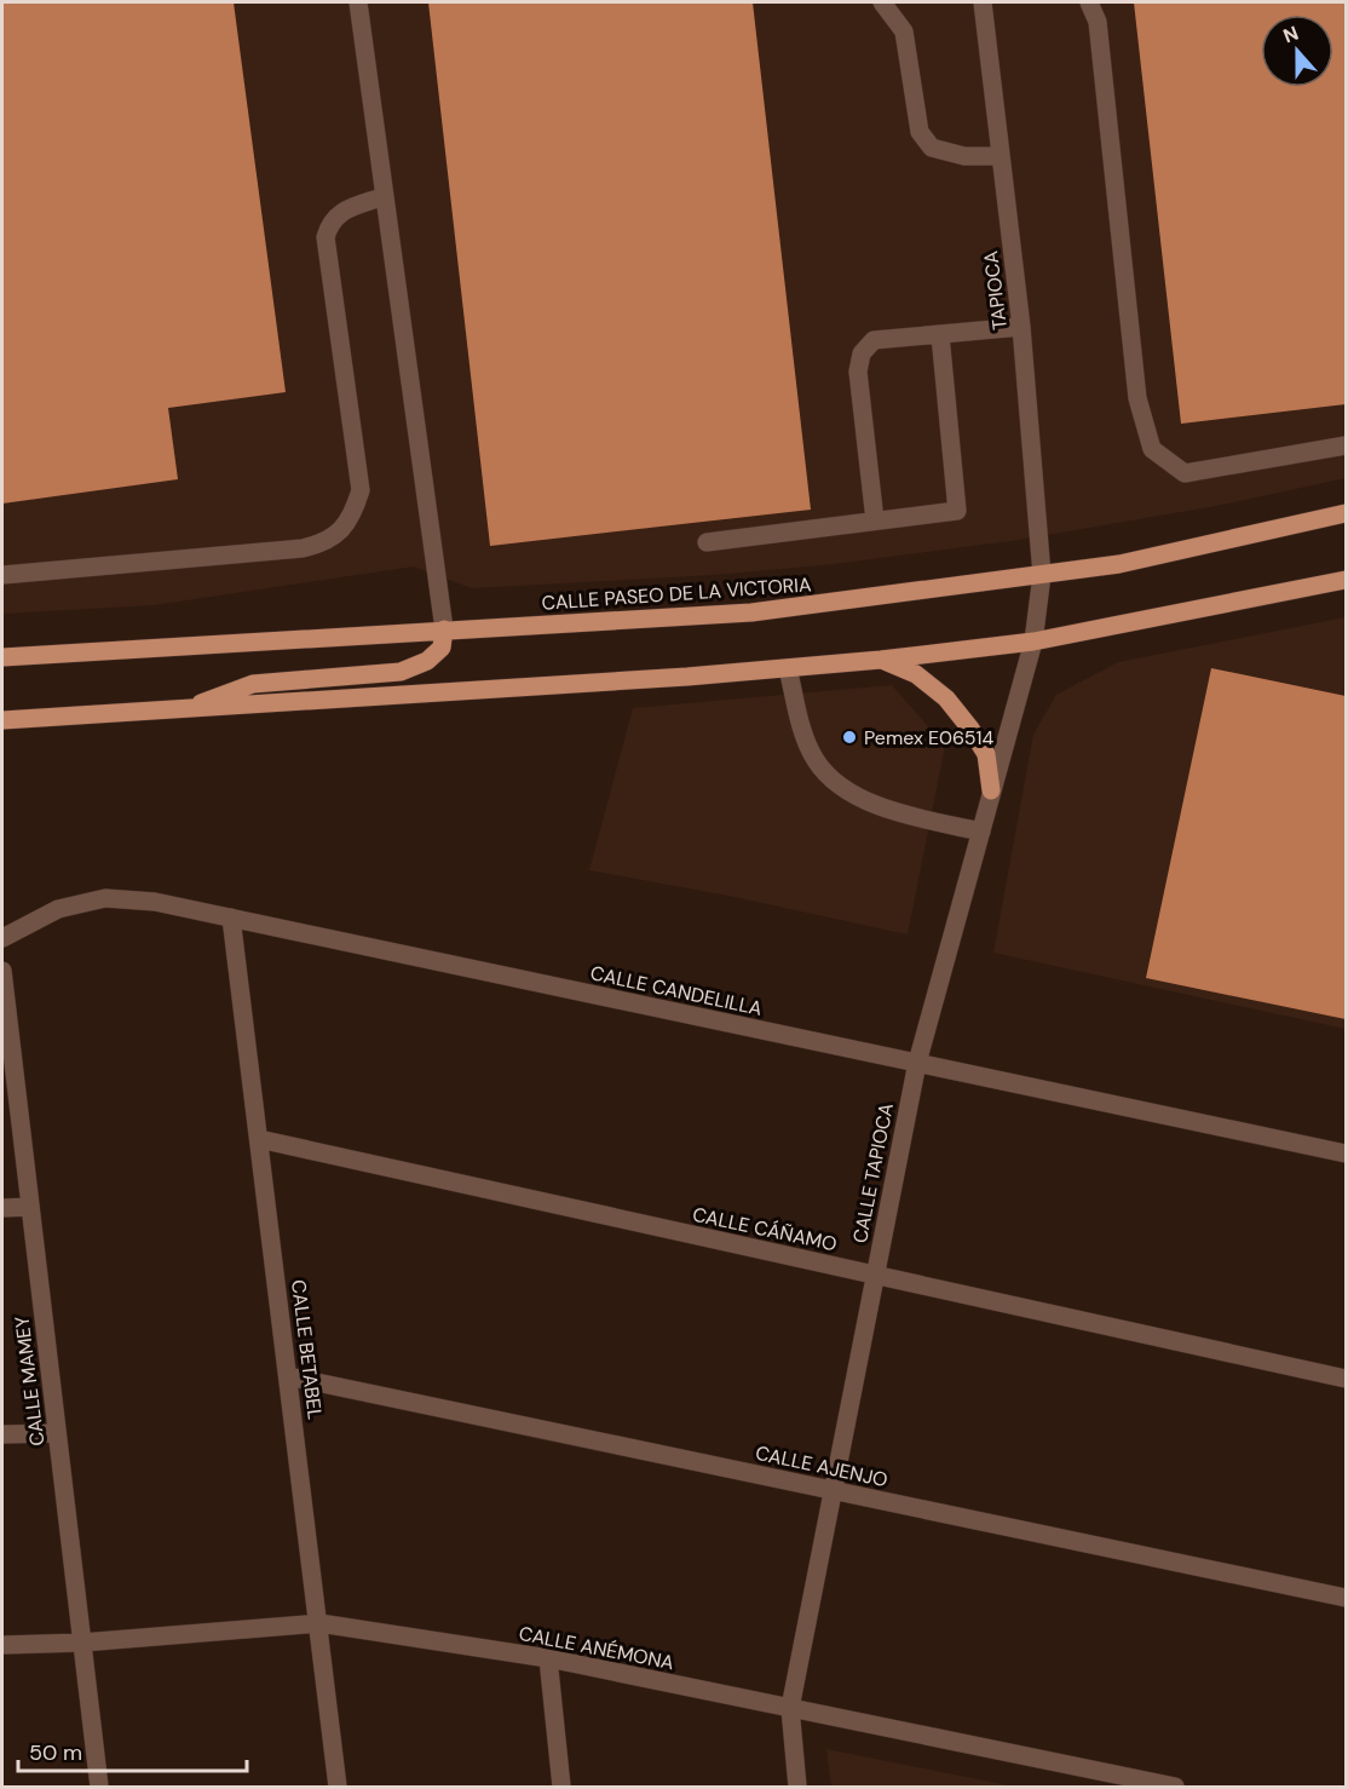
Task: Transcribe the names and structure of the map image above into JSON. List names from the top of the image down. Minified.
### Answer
{"streets":{"main road":["CALLE PASEO DE LA VICTORIA"],"street":["TAPIOCA","CALLE CANDELILLA","CALLE TAPIOCA","CALLE CÁÑAMO","CALLE BETABEL","CALLE MAMEY","CALLE AJENJO","CALLE ANÉMONA"]},"crossings":[["TAPIOCA","CALLE PASEO DE LA VICTORIA"],["TAPIOCA","CALLE TAPIOCA"],["CALLE PASEO DE LA VICTORIA","CALLE TAPIOCA"],["CALLE CANDELILLA","CALLE TAPIOCA"],["CALLE CANDELILLA","CALLE BETABEL"],["CALLE TAPIOCA","CALLE CÁÑAMO"],["CALLE TAPIOCA","CALLE AJENJO"],["CALLE TAPIOCA","CALLE ANÉMONA"],["CALLE CÁÑAMO","CALLE BETABEL"],["CALLE BETABEL","CALLE AJENJO"],["CALLE BETABEL","CALLE ANÉMONA"],["CALLE MAMEY","CALLE ANÉMONA"]],"places":["Pemex E06514"],"scale_bar":"50 m","north":"top"}
